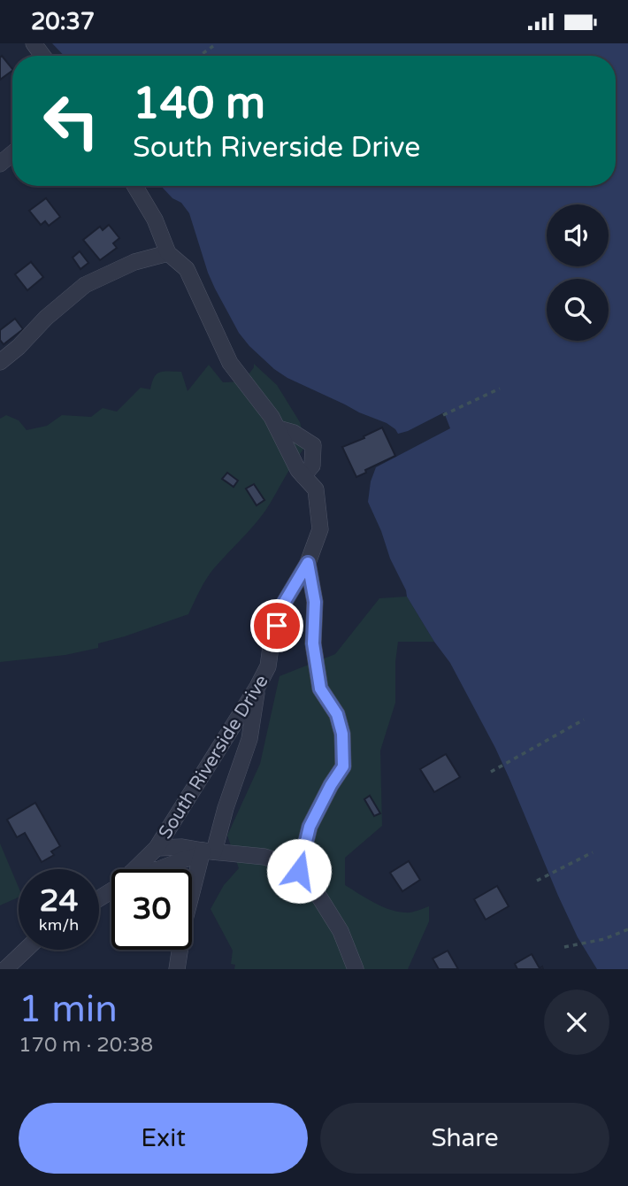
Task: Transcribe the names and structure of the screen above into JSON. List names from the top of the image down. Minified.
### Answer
{"streets":{"street":["South Riverside Drive"]},"page":{"status":"20:37","turn":["140 m","South Riverside Drive"],"speed":"24 km/h","limit":"30","heading":["1 min","170 m · 20:38"],"buttons":["Exit","Share"]}}
